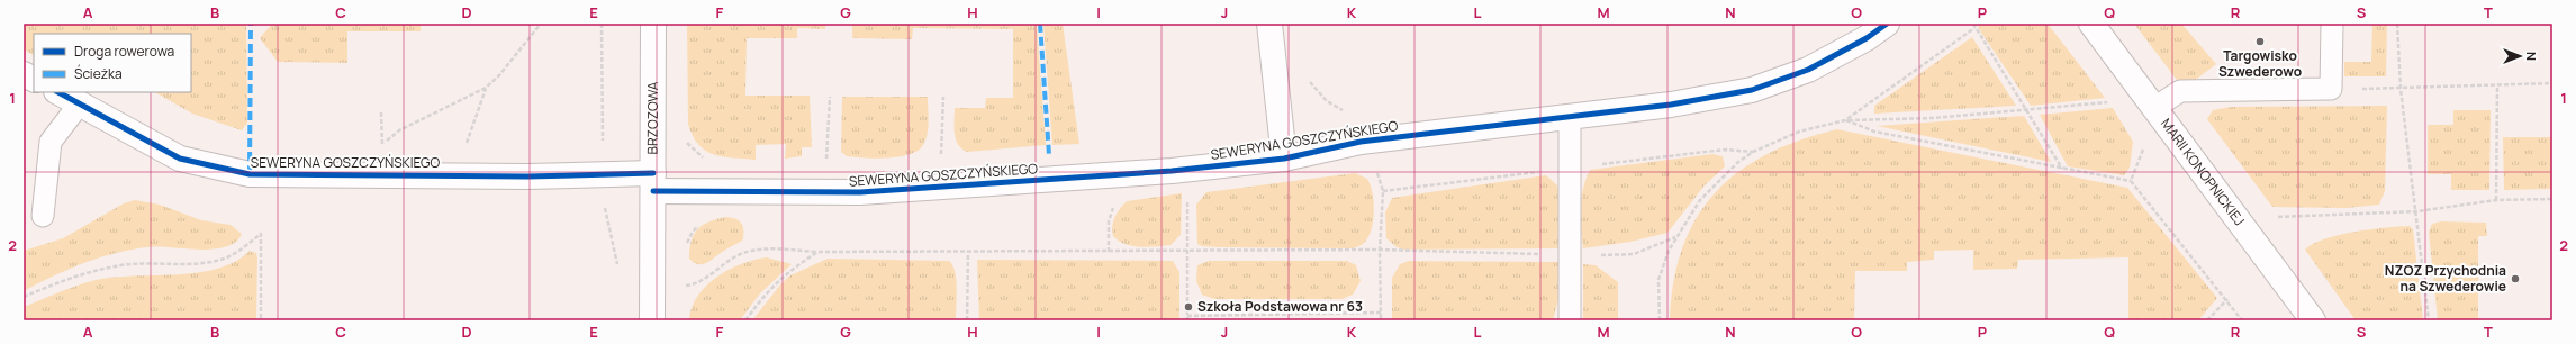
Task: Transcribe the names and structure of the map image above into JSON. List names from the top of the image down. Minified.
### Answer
{"streets":{"street":["BRZOZOWA","SEWERYNA GOSZCZYŃSKIEGO","MARII KONOPNICKIEJ"]},"crossings":[["BRZOZOWA","SEWERYNA GOSZCZYŃSKIEGO"]],"places":["Targowisko Szwederowo","NZOZ Przychodnia na Szwederowie","Szkoła Podstawowa nr 63"],"legend":["Droga rowerowa","Ścieżka"],"north":"right","grid":{"columns":["A","B","C","D","E","F","G","H","I","J","K","L","M","N","O","P","Q","R","S","T"],"rows":["1","2"]}}
